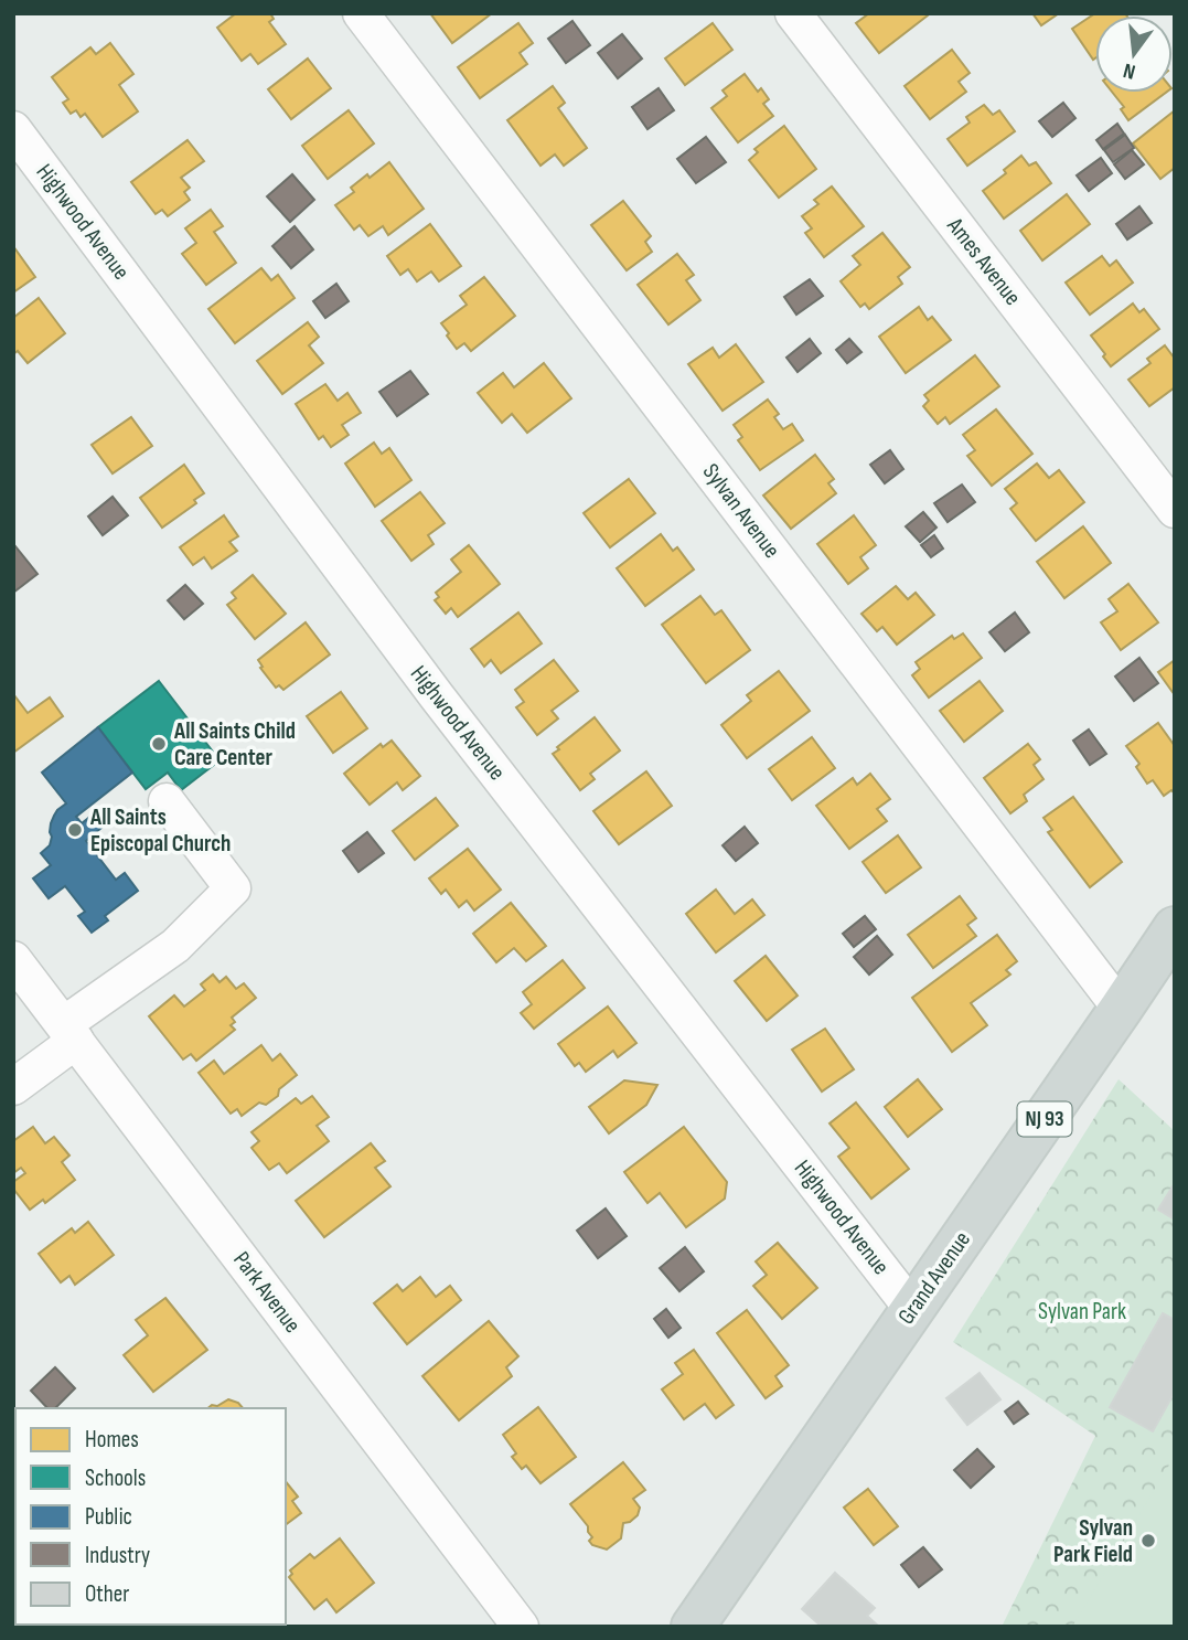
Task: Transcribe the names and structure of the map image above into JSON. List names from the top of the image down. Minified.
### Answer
{"streets":{"main road":["NJ 93","Grand Avenue"],"street":["Highwood Avenue","Ames Avenue","Sylvan Avenue","Park Avenue"]},"crossings":[["Highwood Avenue","Grand Avenue"],["Sylvan Avenue","Grand Avenue"]],"parks":["Sylvan Park"],"places":["All Saints Child Care Center","All Saints Episcopal Church","Sylvan Park Field"],"legend":["Homes","Schools","Public","Industry","Other"],"north":"bottom"}
